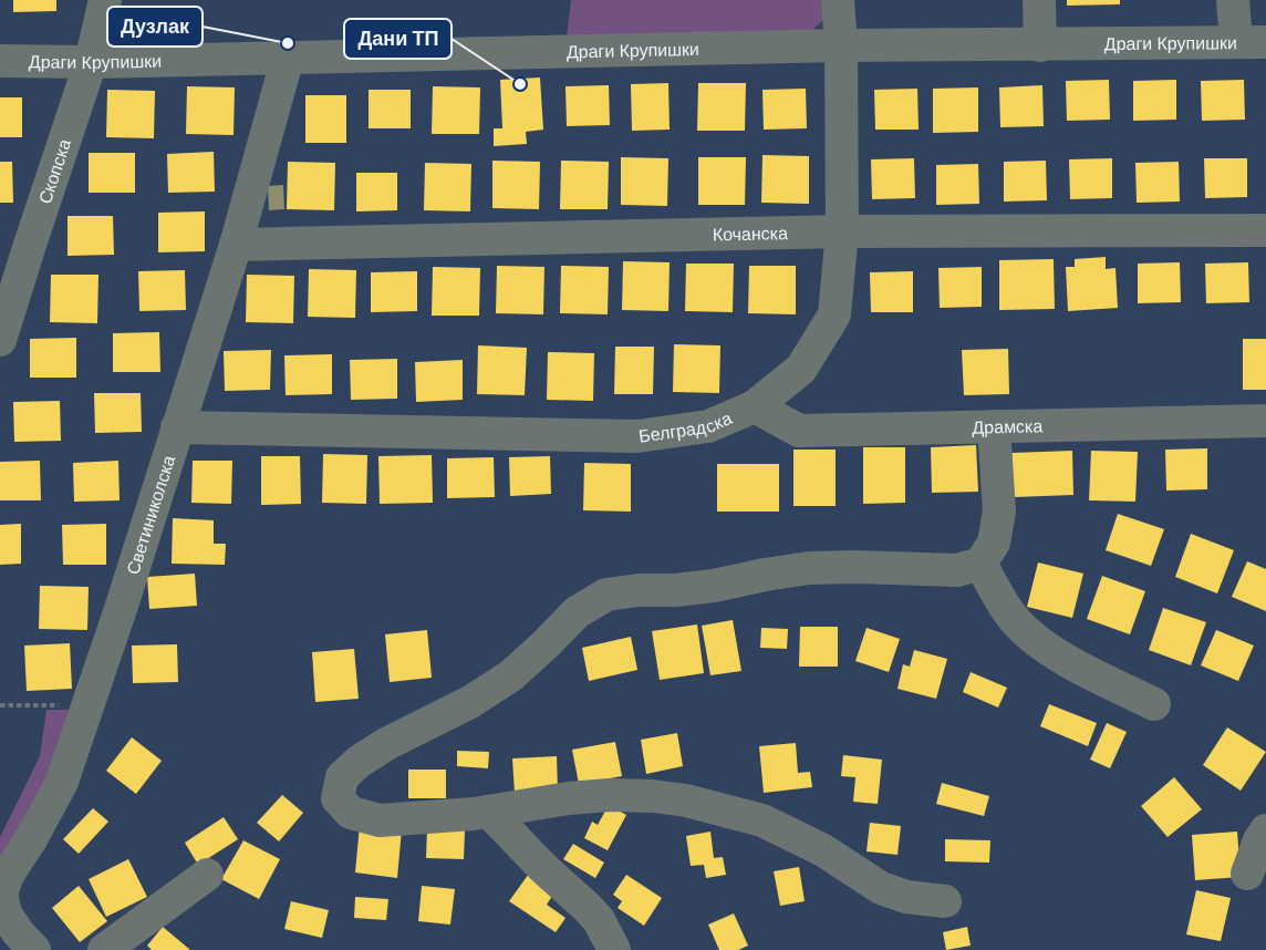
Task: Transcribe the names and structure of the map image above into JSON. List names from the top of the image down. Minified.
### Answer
{"streets":{"street":["Драги Крупишки","Скопска","Кочанска","Белградска","Драмска","Светиниколска"]},"crossings":[["Драги Крупишки","Скопска"],["Драги Крупишки","Белградска"],["Драги Крупишки","Светиниколска"],["Кочанска","Белградска"],["Кочанска","Светиниколска"],["Белградска","Драмска"],["Белградска","Светиниколска"]],"places":["Дузлак","Дани ТП"]}
